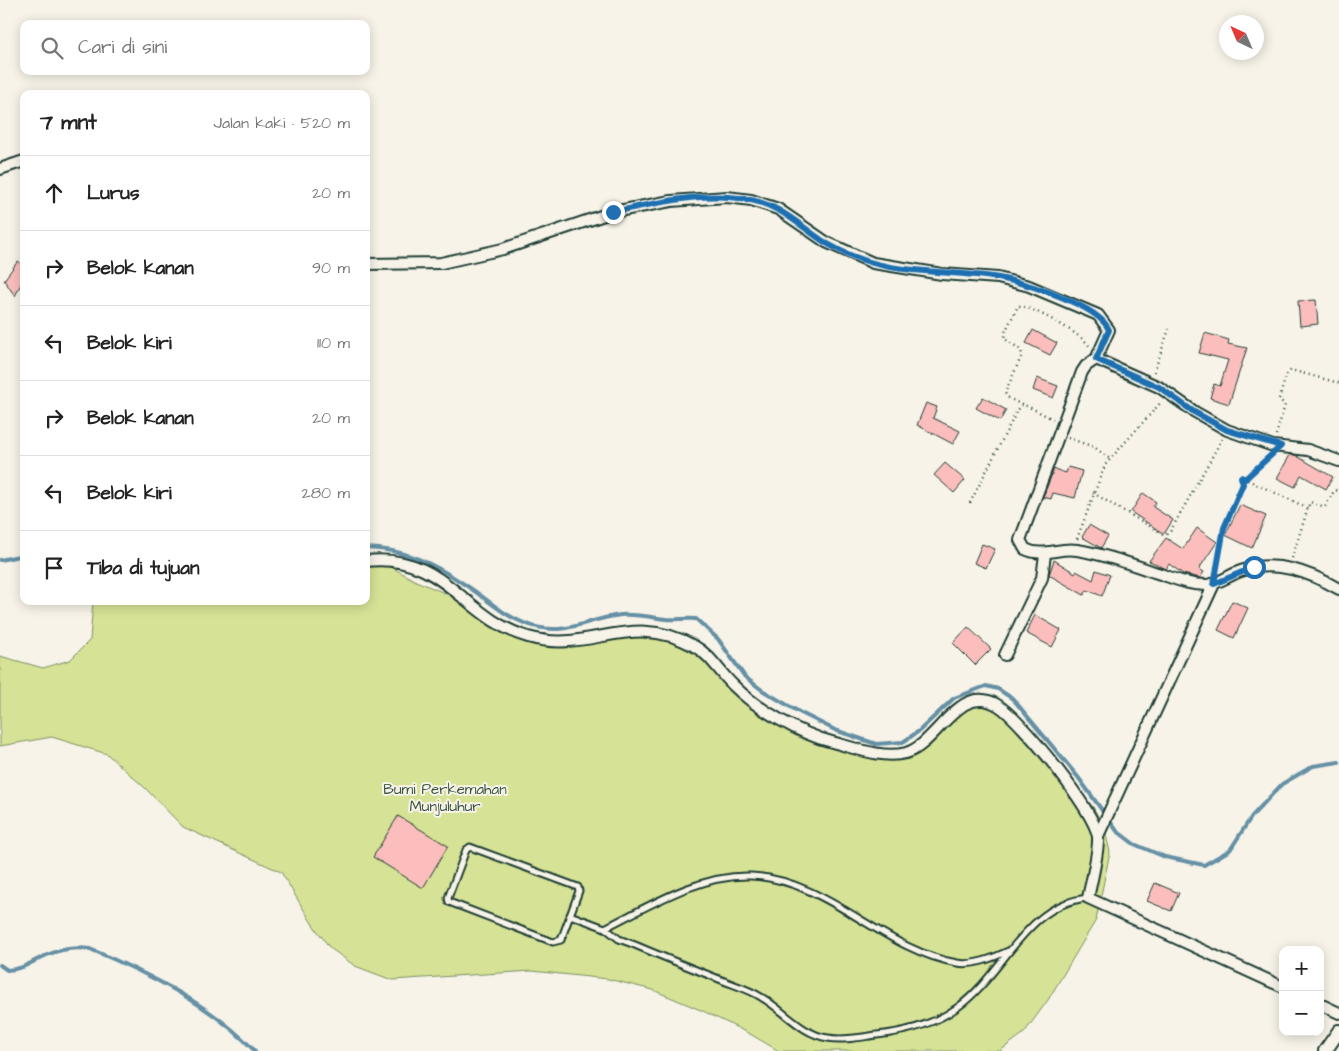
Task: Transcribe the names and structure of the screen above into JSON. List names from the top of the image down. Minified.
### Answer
{"parks":["Bumi Perkemahan Munjuluhur"],"north":"top left","page":{"search":"Cari di sini","heading":["7 mnt","Jalan kaki · 520 m"],"list":[["Lurus","20 m"],["Belok kanan","90 m"],["Belok kiri","110 m"],["Belok kanan","20 m"],["Belok kiri","280 m"],"Tiba di tujuan"],"map_buttons":["+","−"]}}
